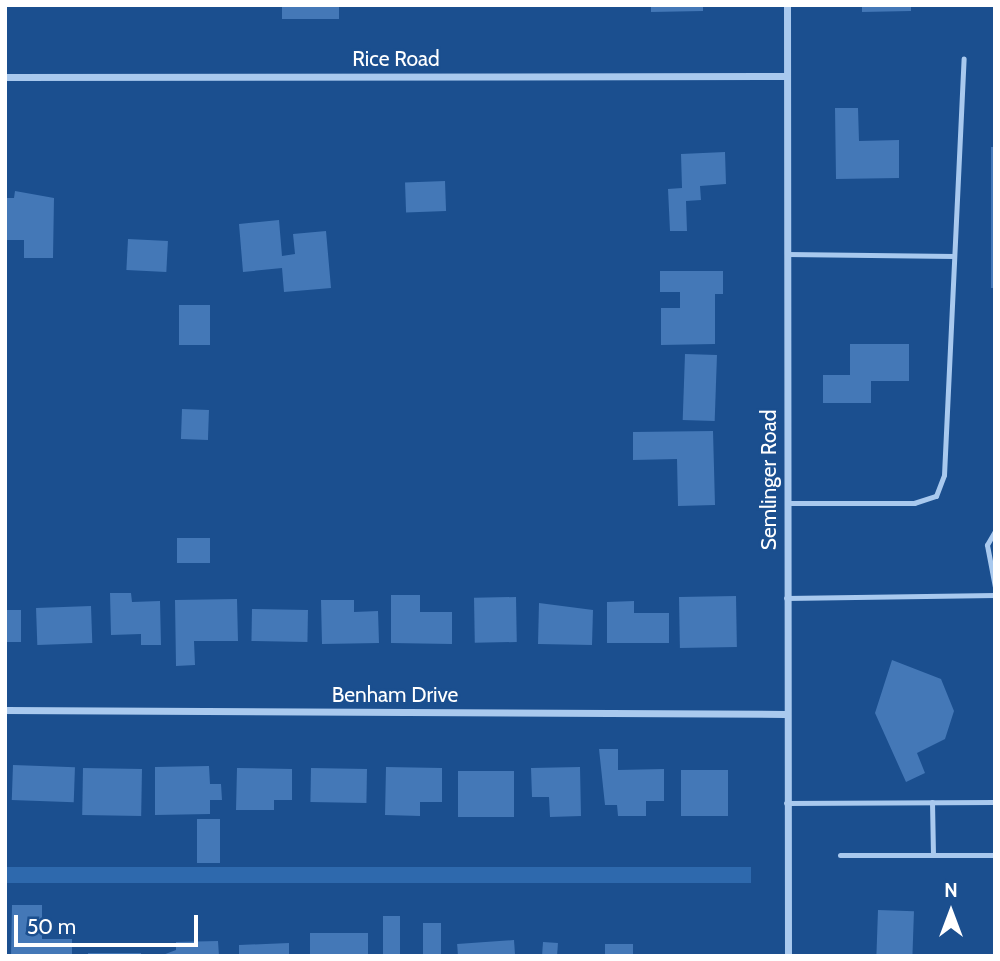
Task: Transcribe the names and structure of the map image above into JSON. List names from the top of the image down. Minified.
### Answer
{"streets":{"street":["Rice Road","Semlinger Road","Benham Drive"]},"crossings":[["Rice Road","Semlinger Road"],["Semlinger Road","Benham Drive"]],"scale_bar":"50 m","north":"top"}
